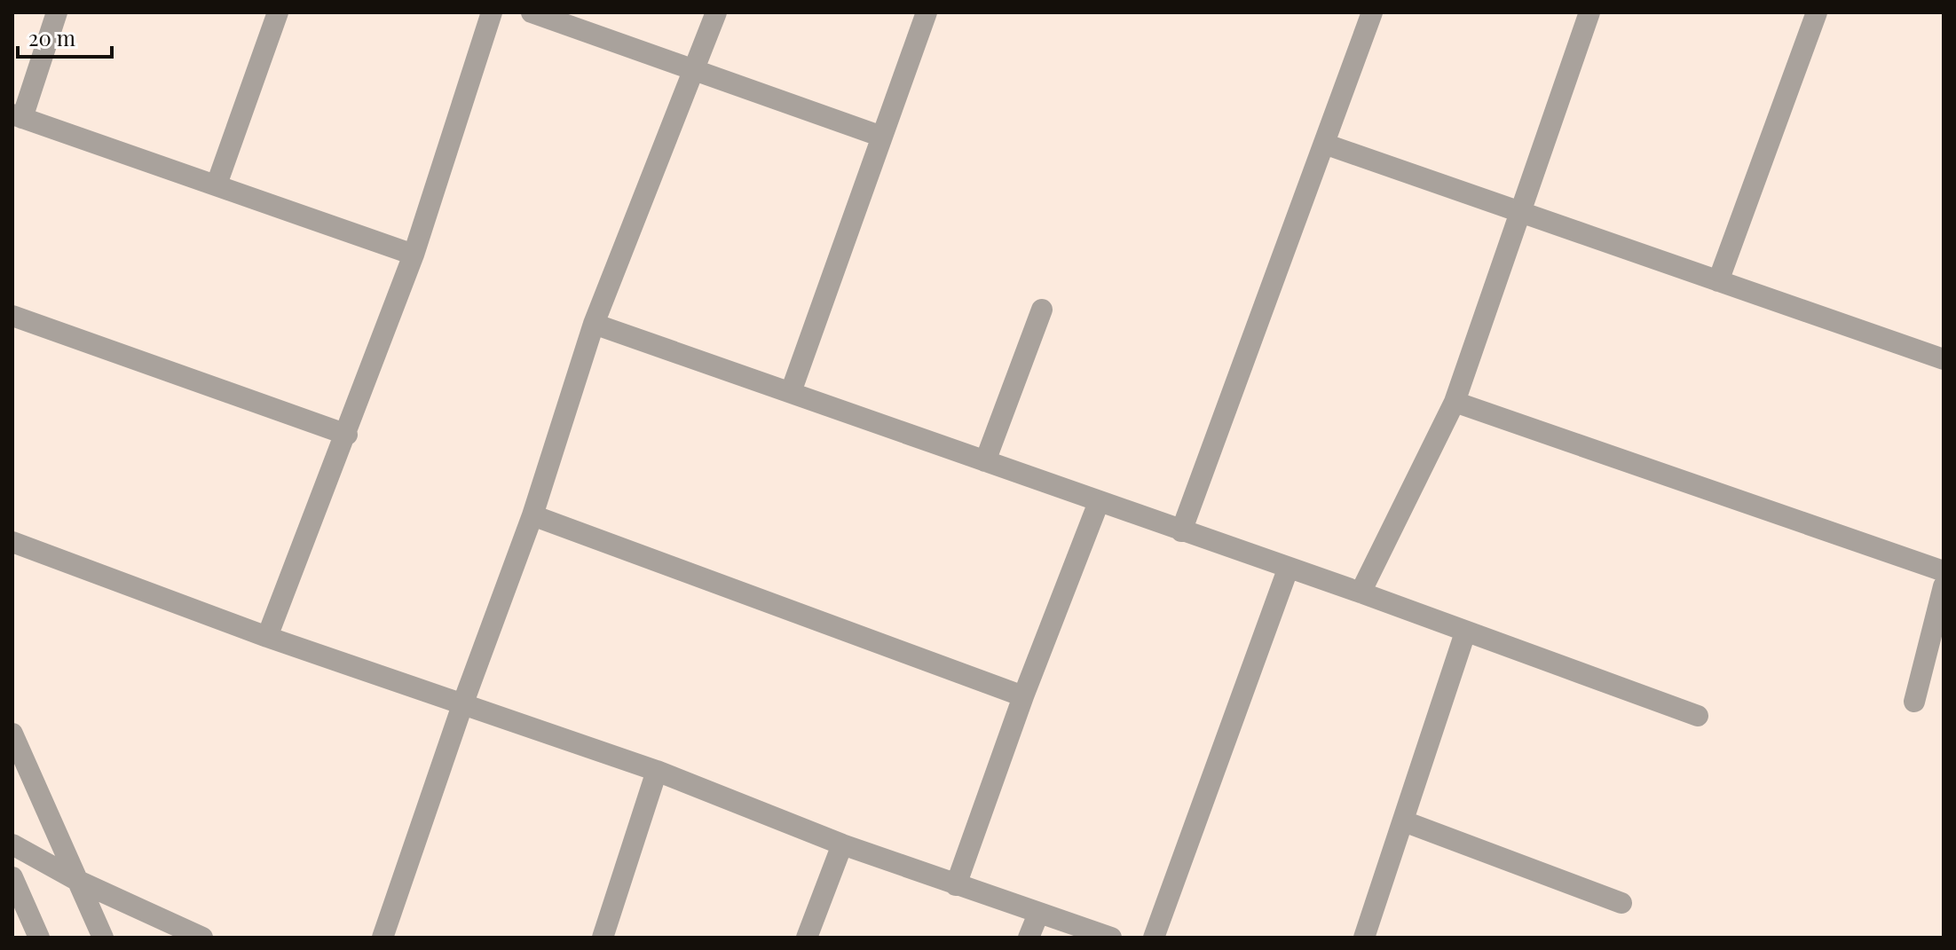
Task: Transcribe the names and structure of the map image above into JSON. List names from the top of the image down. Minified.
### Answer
{"scale_bar":"20 m"}
